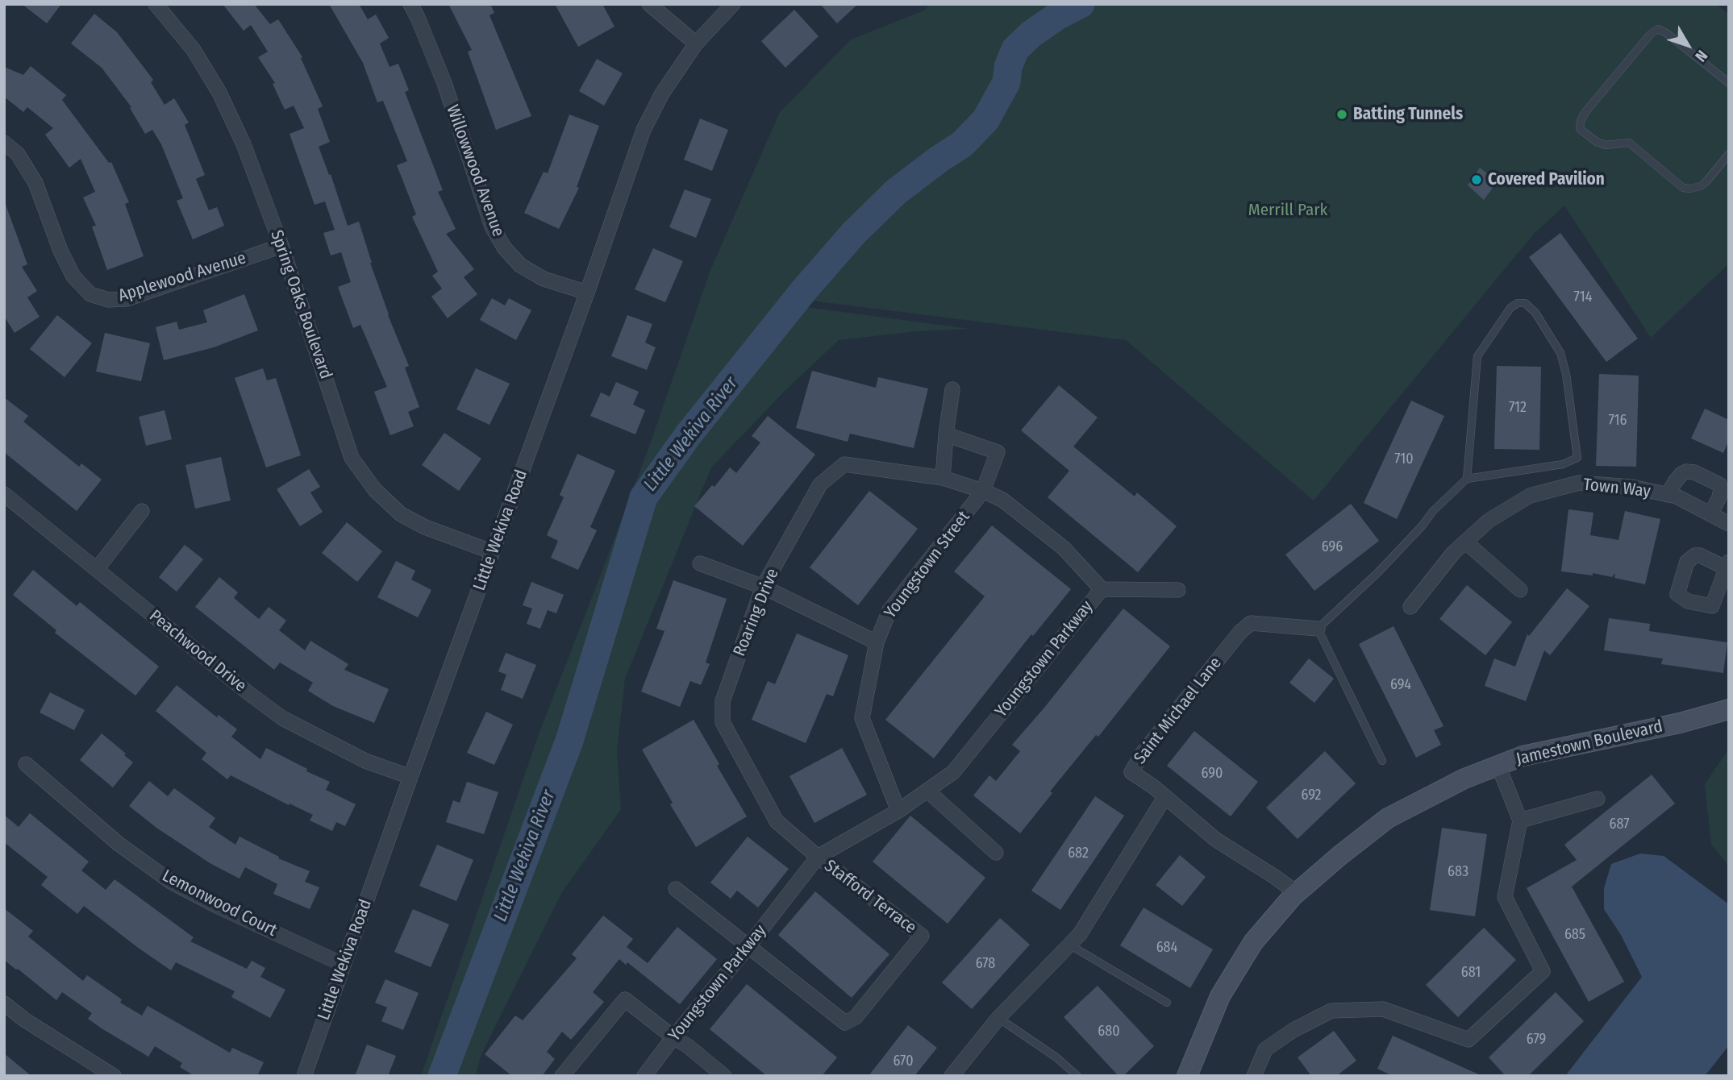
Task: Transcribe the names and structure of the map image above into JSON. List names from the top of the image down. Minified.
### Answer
{"streets":{"street":["Willowwood Avenue","Applewood Avenue","Spring Oaks Boulevard","Town Way","Little Wekiva Road","Youngstown Street","Roaring Drive","Peachwood Drive","Youngstown Parkway","Saint Michael Lane","Jamestown Boulevard","Stafford Terrace","Lemonwood Court"]},"crossings":[["Willowwood Avenue","Little Wekiva Road"],["Applewood Avenue","Spring Oaks Boulevard"],["Spring Oaks Boulevard","Little Wekiva Road"],["Little Wekiva Road","Peachwood Drive"],["Little Wekiva Road","Lemonwood Court"],["Youngstown Street","Roaring Drive"],["Youngstown Street","Youngstown Parkway"],["Roaring Drive","Youngstown Parkway"],["Roaring Drive","Stafford Terrace"],["Youngstown Parkway","Stafford Terrace"],["Saint Michael Lane","Jamestown Boulevard"]],"water":["Little Wekiva River"],"parks":["Merrill Park"],"places":["Batting Tunnels","Covered Pavilion"],"house_numbers":["714","712","716","710","696","694","690","692","687","682","683","685","684","678","681","680","679","670"],"north":"bottom right"}
